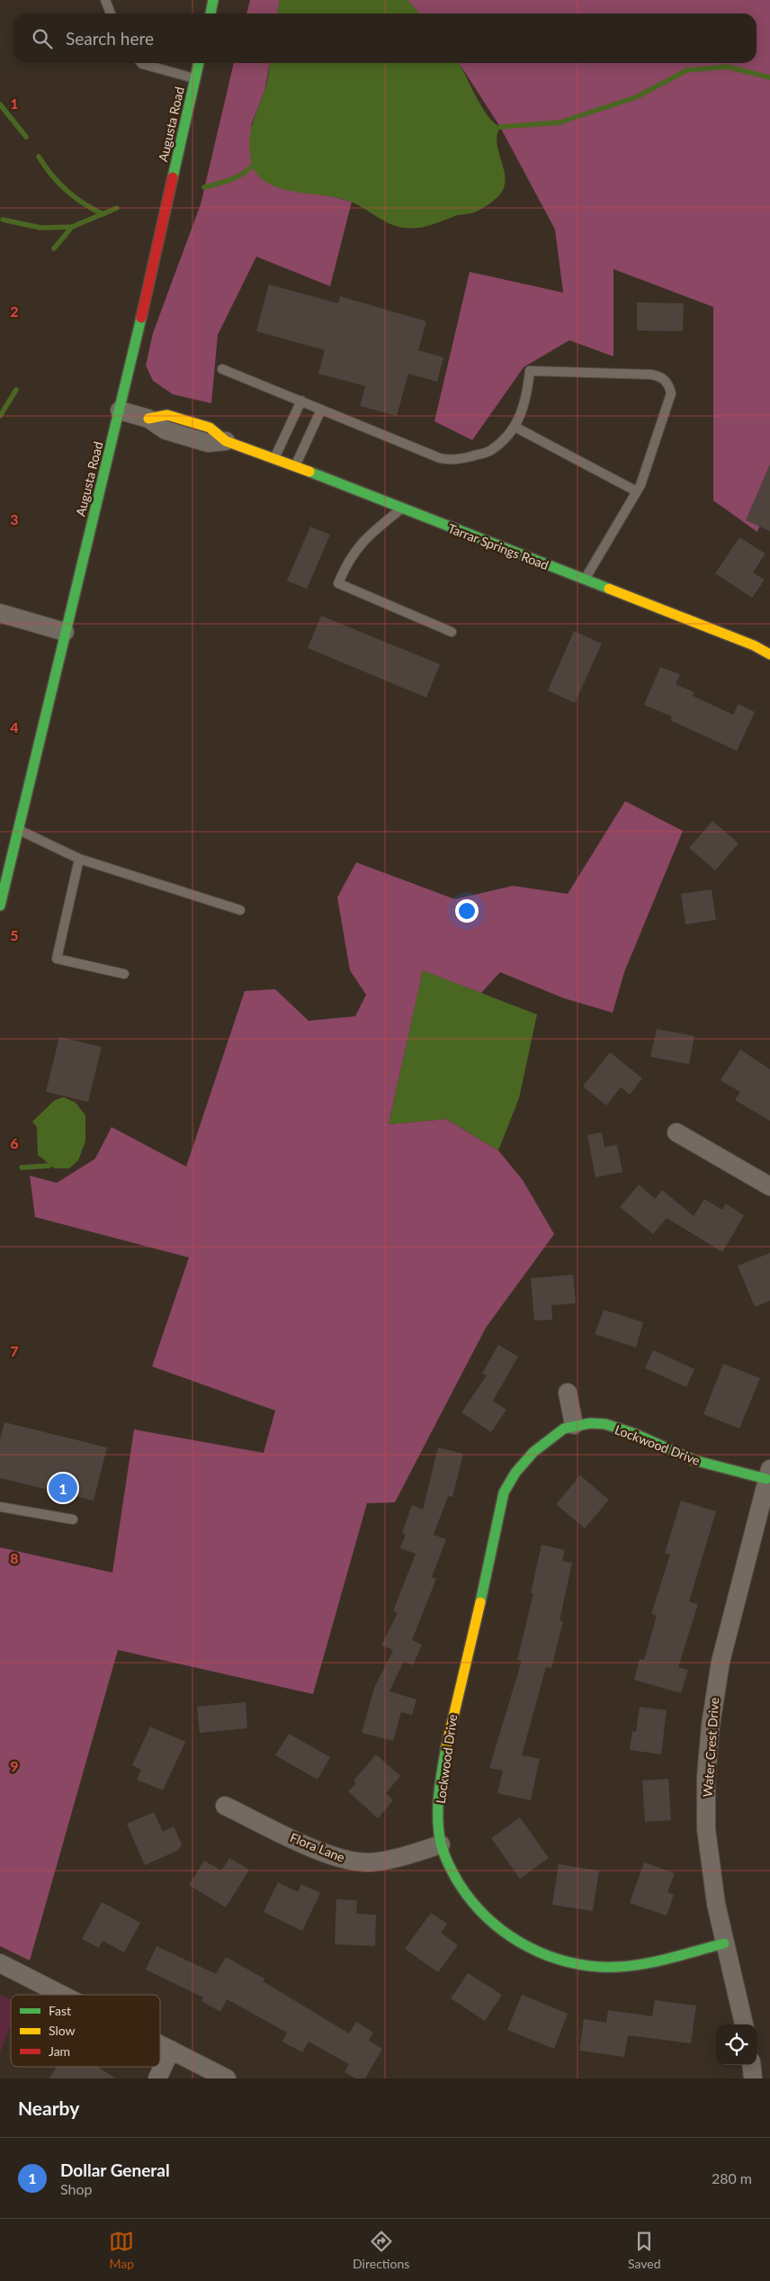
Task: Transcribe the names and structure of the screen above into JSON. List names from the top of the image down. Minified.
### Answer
{"streets":{"street":["Augusta Road","Tarrar Springs Road","Lockwood Drive","Water Crest Drive","Flora Lane"]},"crossings":[["Augusta Road","Tarrar Springs Road"],["Lockwood Drive","Water Crest Drive"],["Lockwood Drive","Flora Lane"]],"legend":["Fast","Slow","Jam"],"page":{"search":"Search here","pins":"1","heading":"Nearby","list":[{"mark":"1","name":"Dollar General","note":"Shop","value":"280 m"}],"nav":["Map","Directions","Saved"]},"grid":{"rows":["1","2","3","4","5","6","7","8","9"]}}
